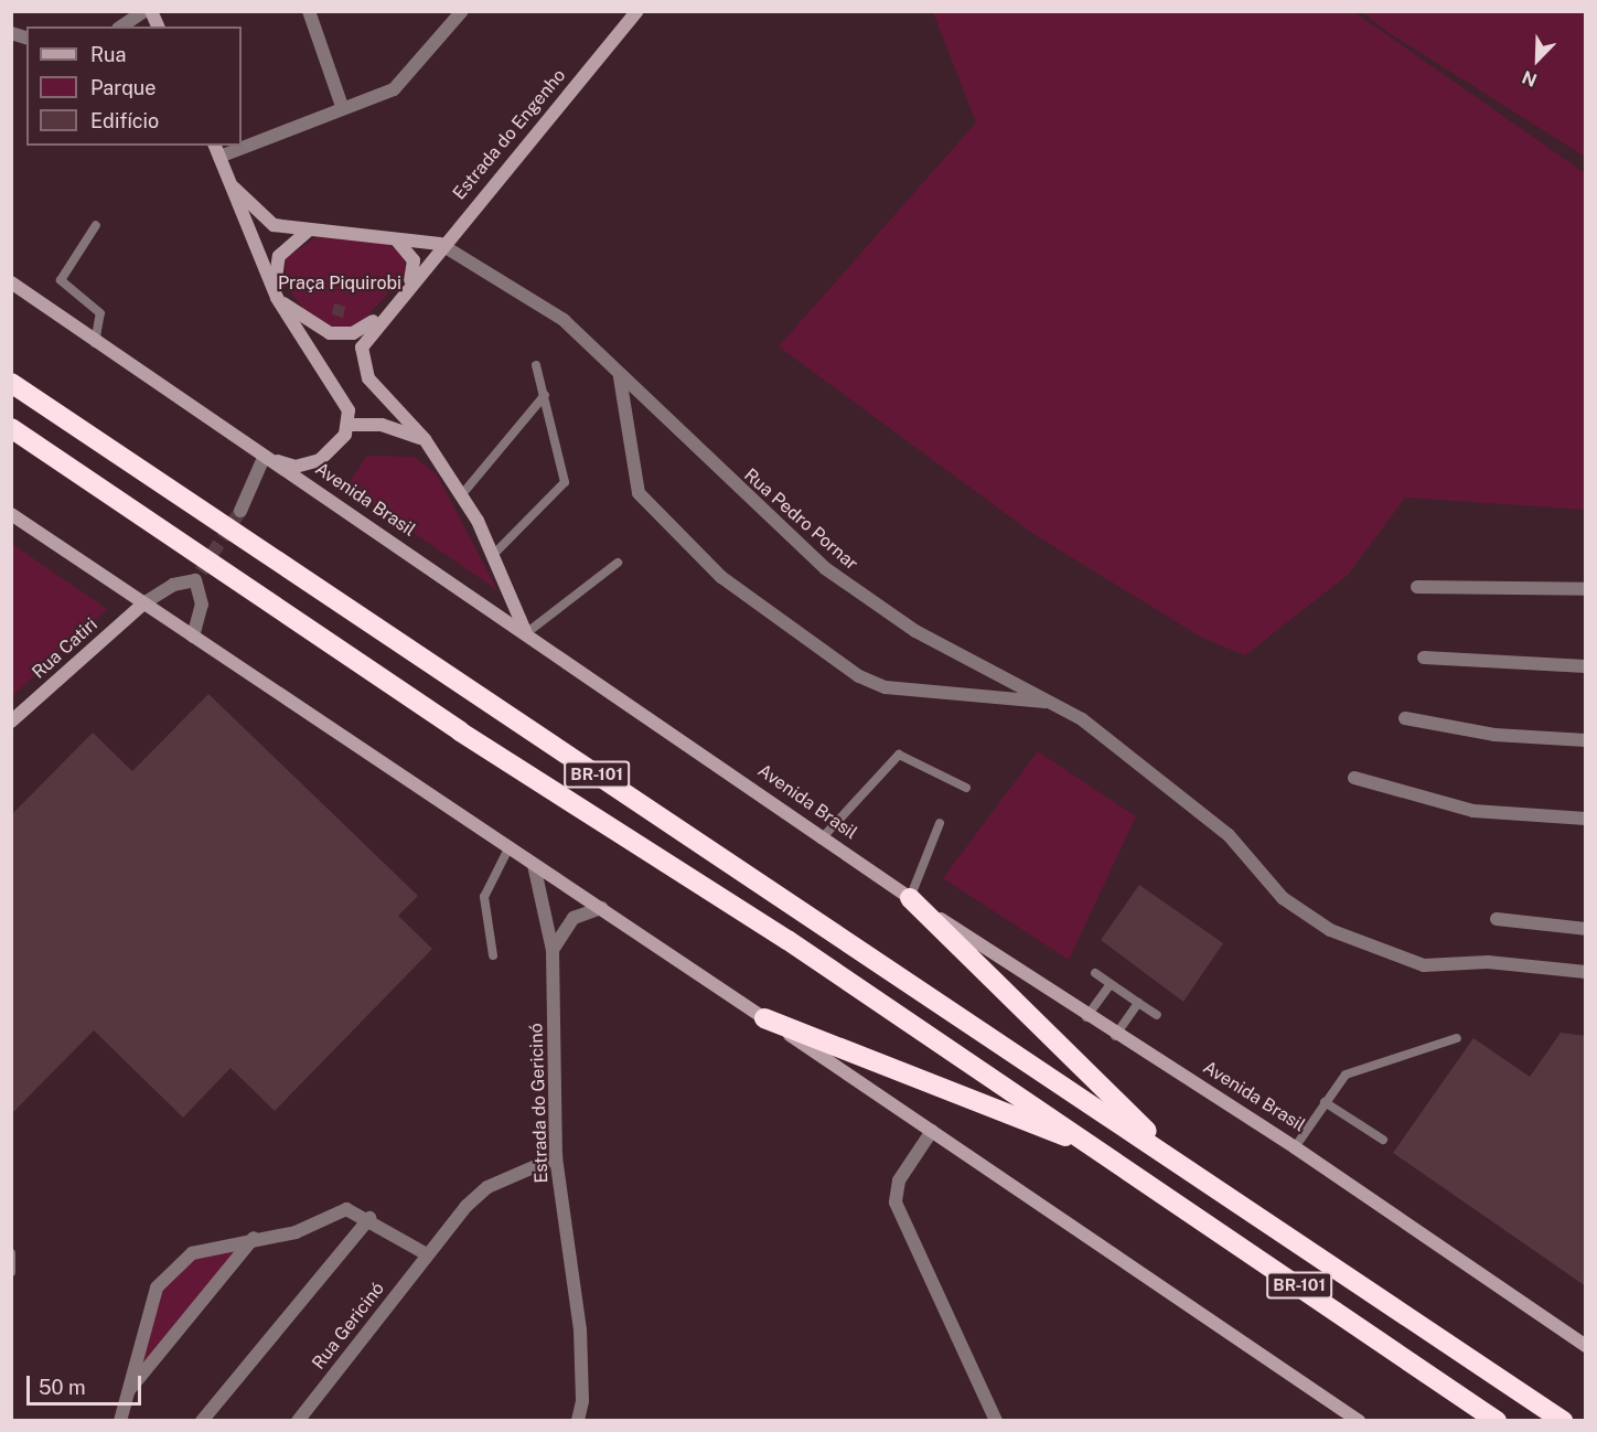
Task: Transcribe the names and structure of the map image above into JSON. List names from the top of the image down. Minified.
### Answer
{"streets":{"highway":["BR-101"],"main road":["Estrada do Engenho","Avenida Brasil","Rua Catiri"],"street":["Rua Pedro Pornar","Estrada do Gericinó","Rua Gericinó"]},"crossings":[["Estrada do Engenho","Rua Pedro Pornar"],["Estrada do Gericinó","Rua Gericinó"]],"parks":["Praça Piquirobi"],"legend":["Rua","Parque","Edifício"],"scale_bar":"50 m","north":"bottom left"}
